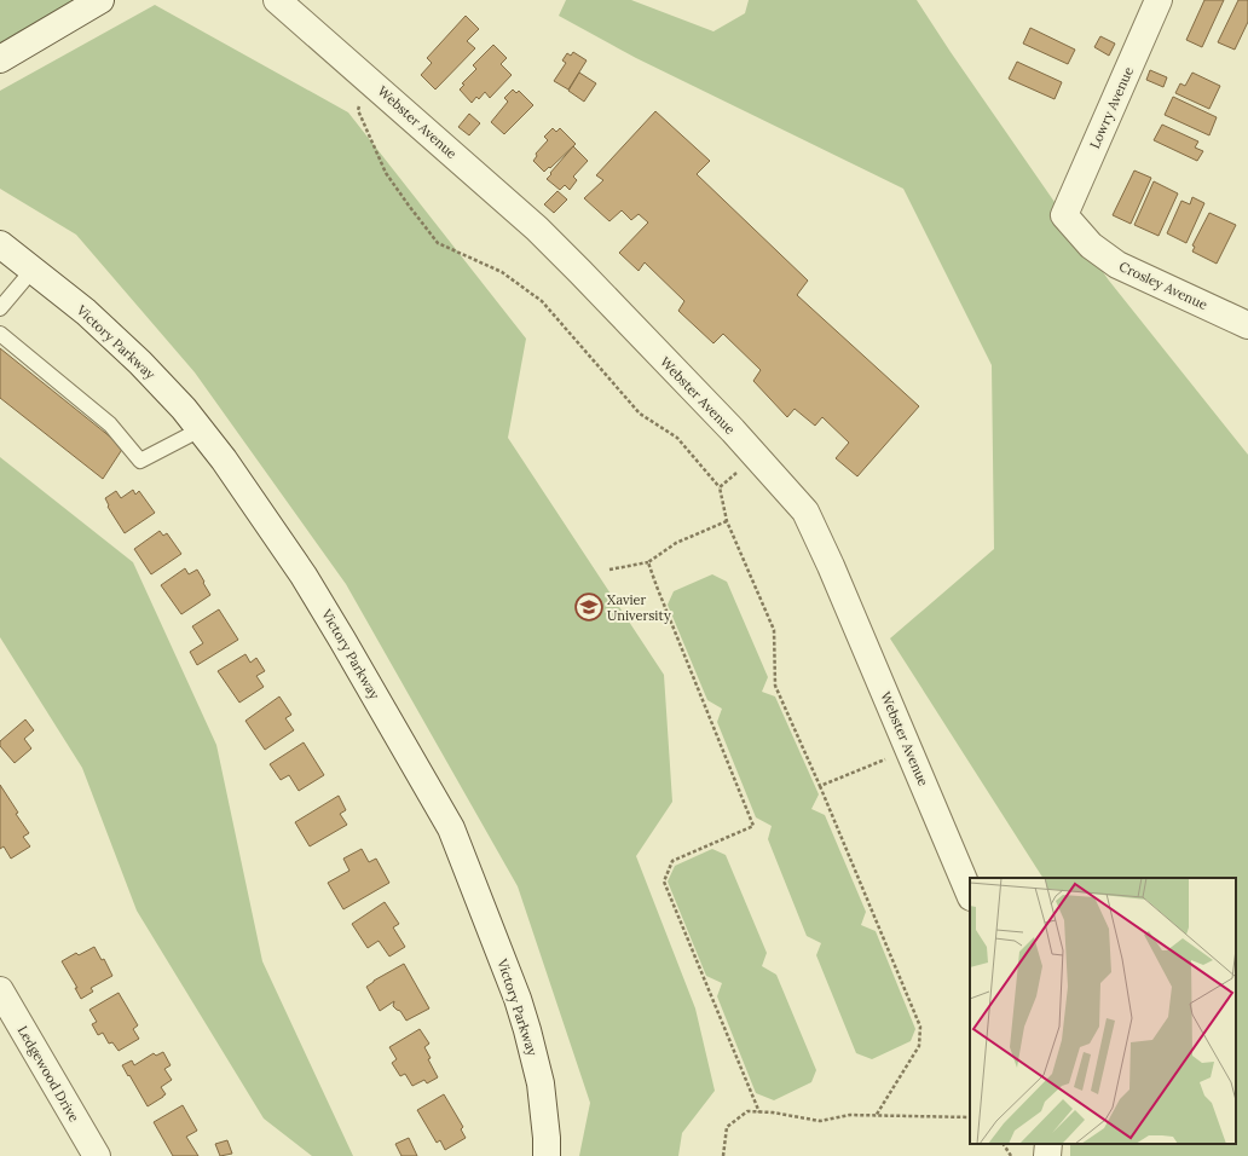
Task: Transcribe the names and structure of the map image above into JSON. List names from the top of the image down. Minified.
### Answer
{"streets":{"street":["Lowry Avenue","Webster Avenue","Crosley Avenue","Victory Parkway","Ledgewood Drive"]},"crossings":[["Lowry Avenue","Crosley Avenue"]],"places":{"school or university":["Xavier University"]}}
